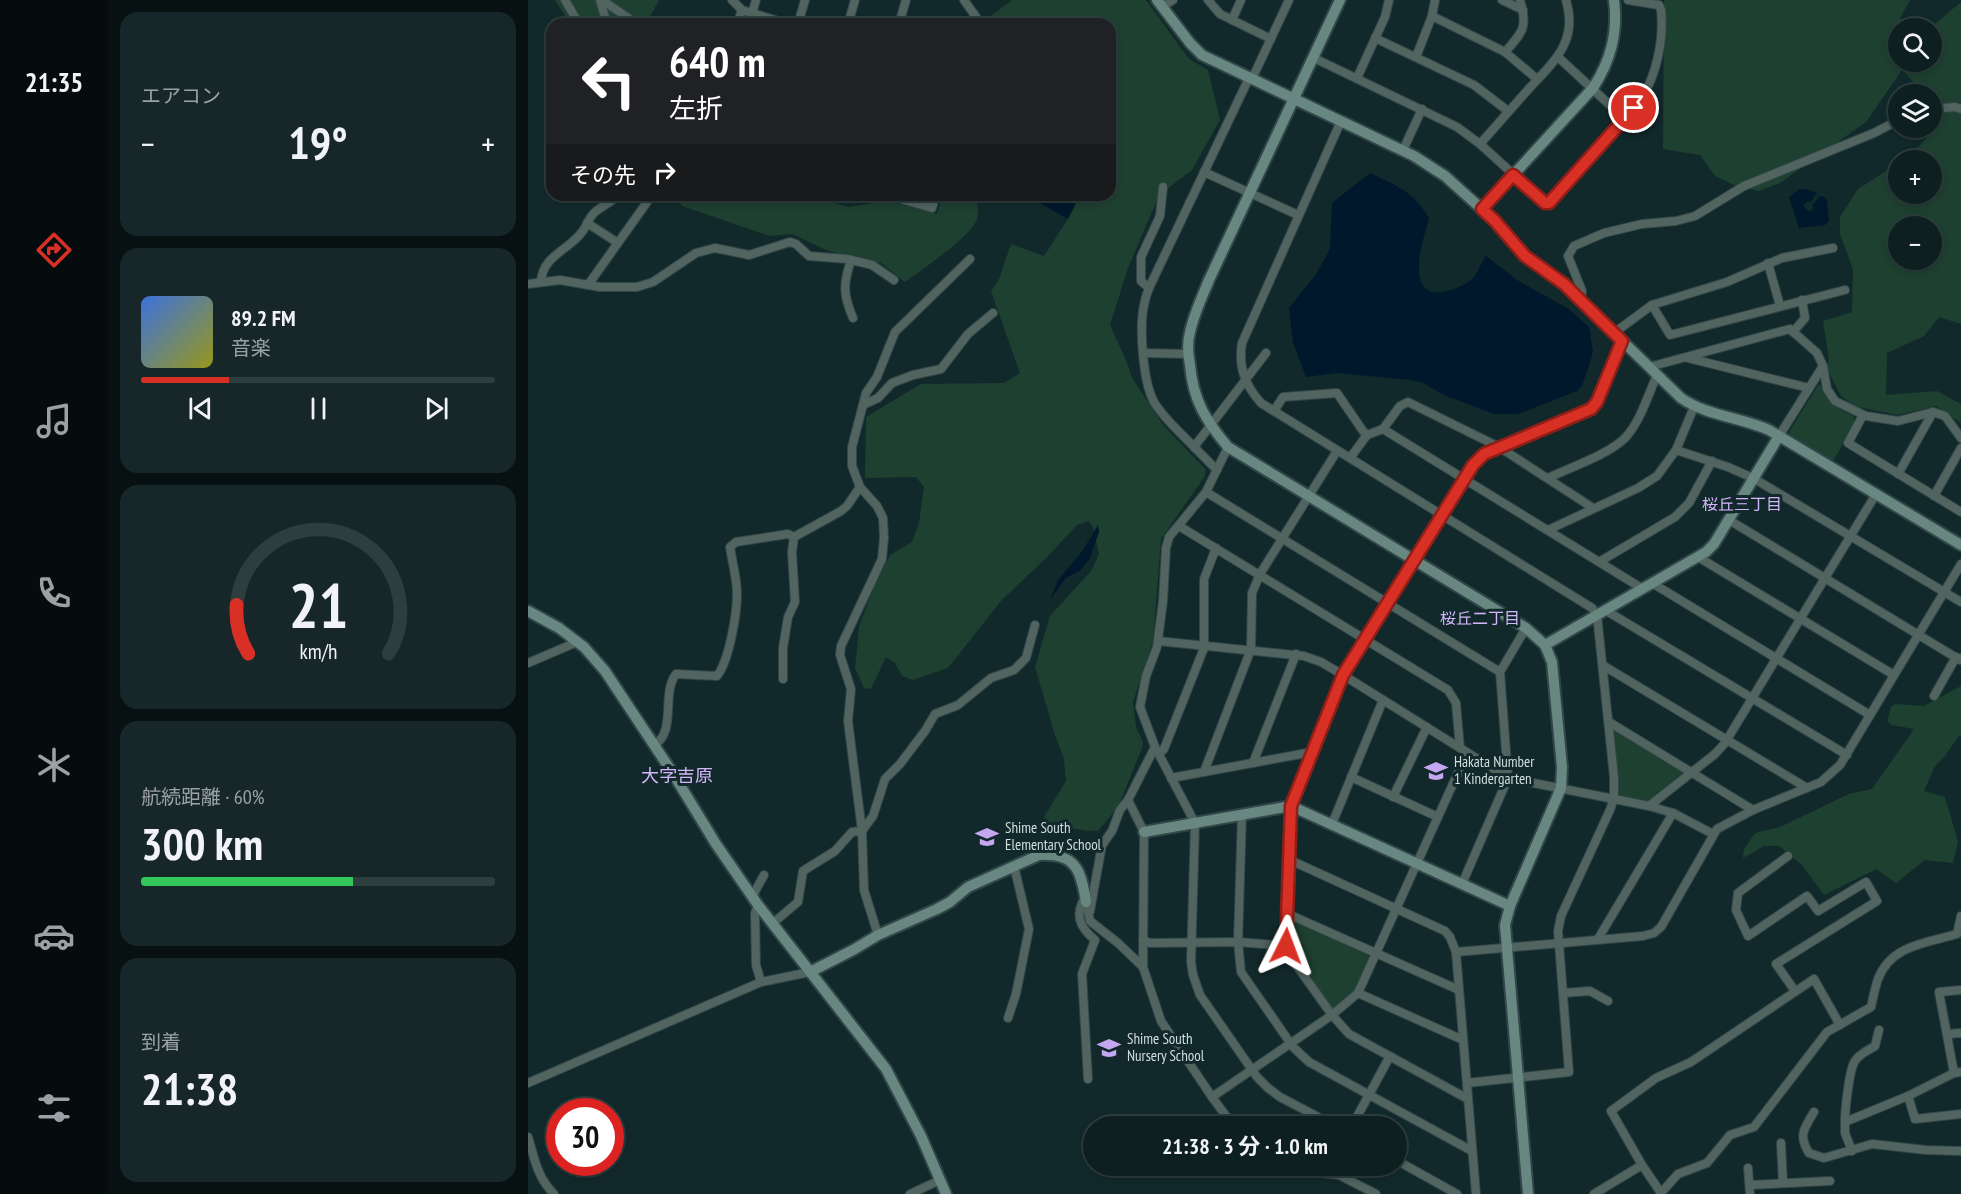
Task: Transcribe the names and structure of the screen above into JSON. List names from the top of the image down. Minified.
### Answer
{"districts":["桜丘三丁目","桜丘二丁目","大字吉原"],"places":{"school or university":["Hakata Number 1 Kindergarten","Shime South Elementary School","Shime South Nursery School"]},"page":{"tabs":"21:35","tile":["エアコン",["航続距離 · 60%","300 km"],["到着","21:38"]],"map_buttons":["+","−"],"turn":["640 m","左折"],"heat":["−","19°","+"],"then":"その先","song":["89.2 FM","音楽"],"limit":"30","trip":"21:38 · 3 分 · 1.0 km","gauge":["21","km/h"]}}
